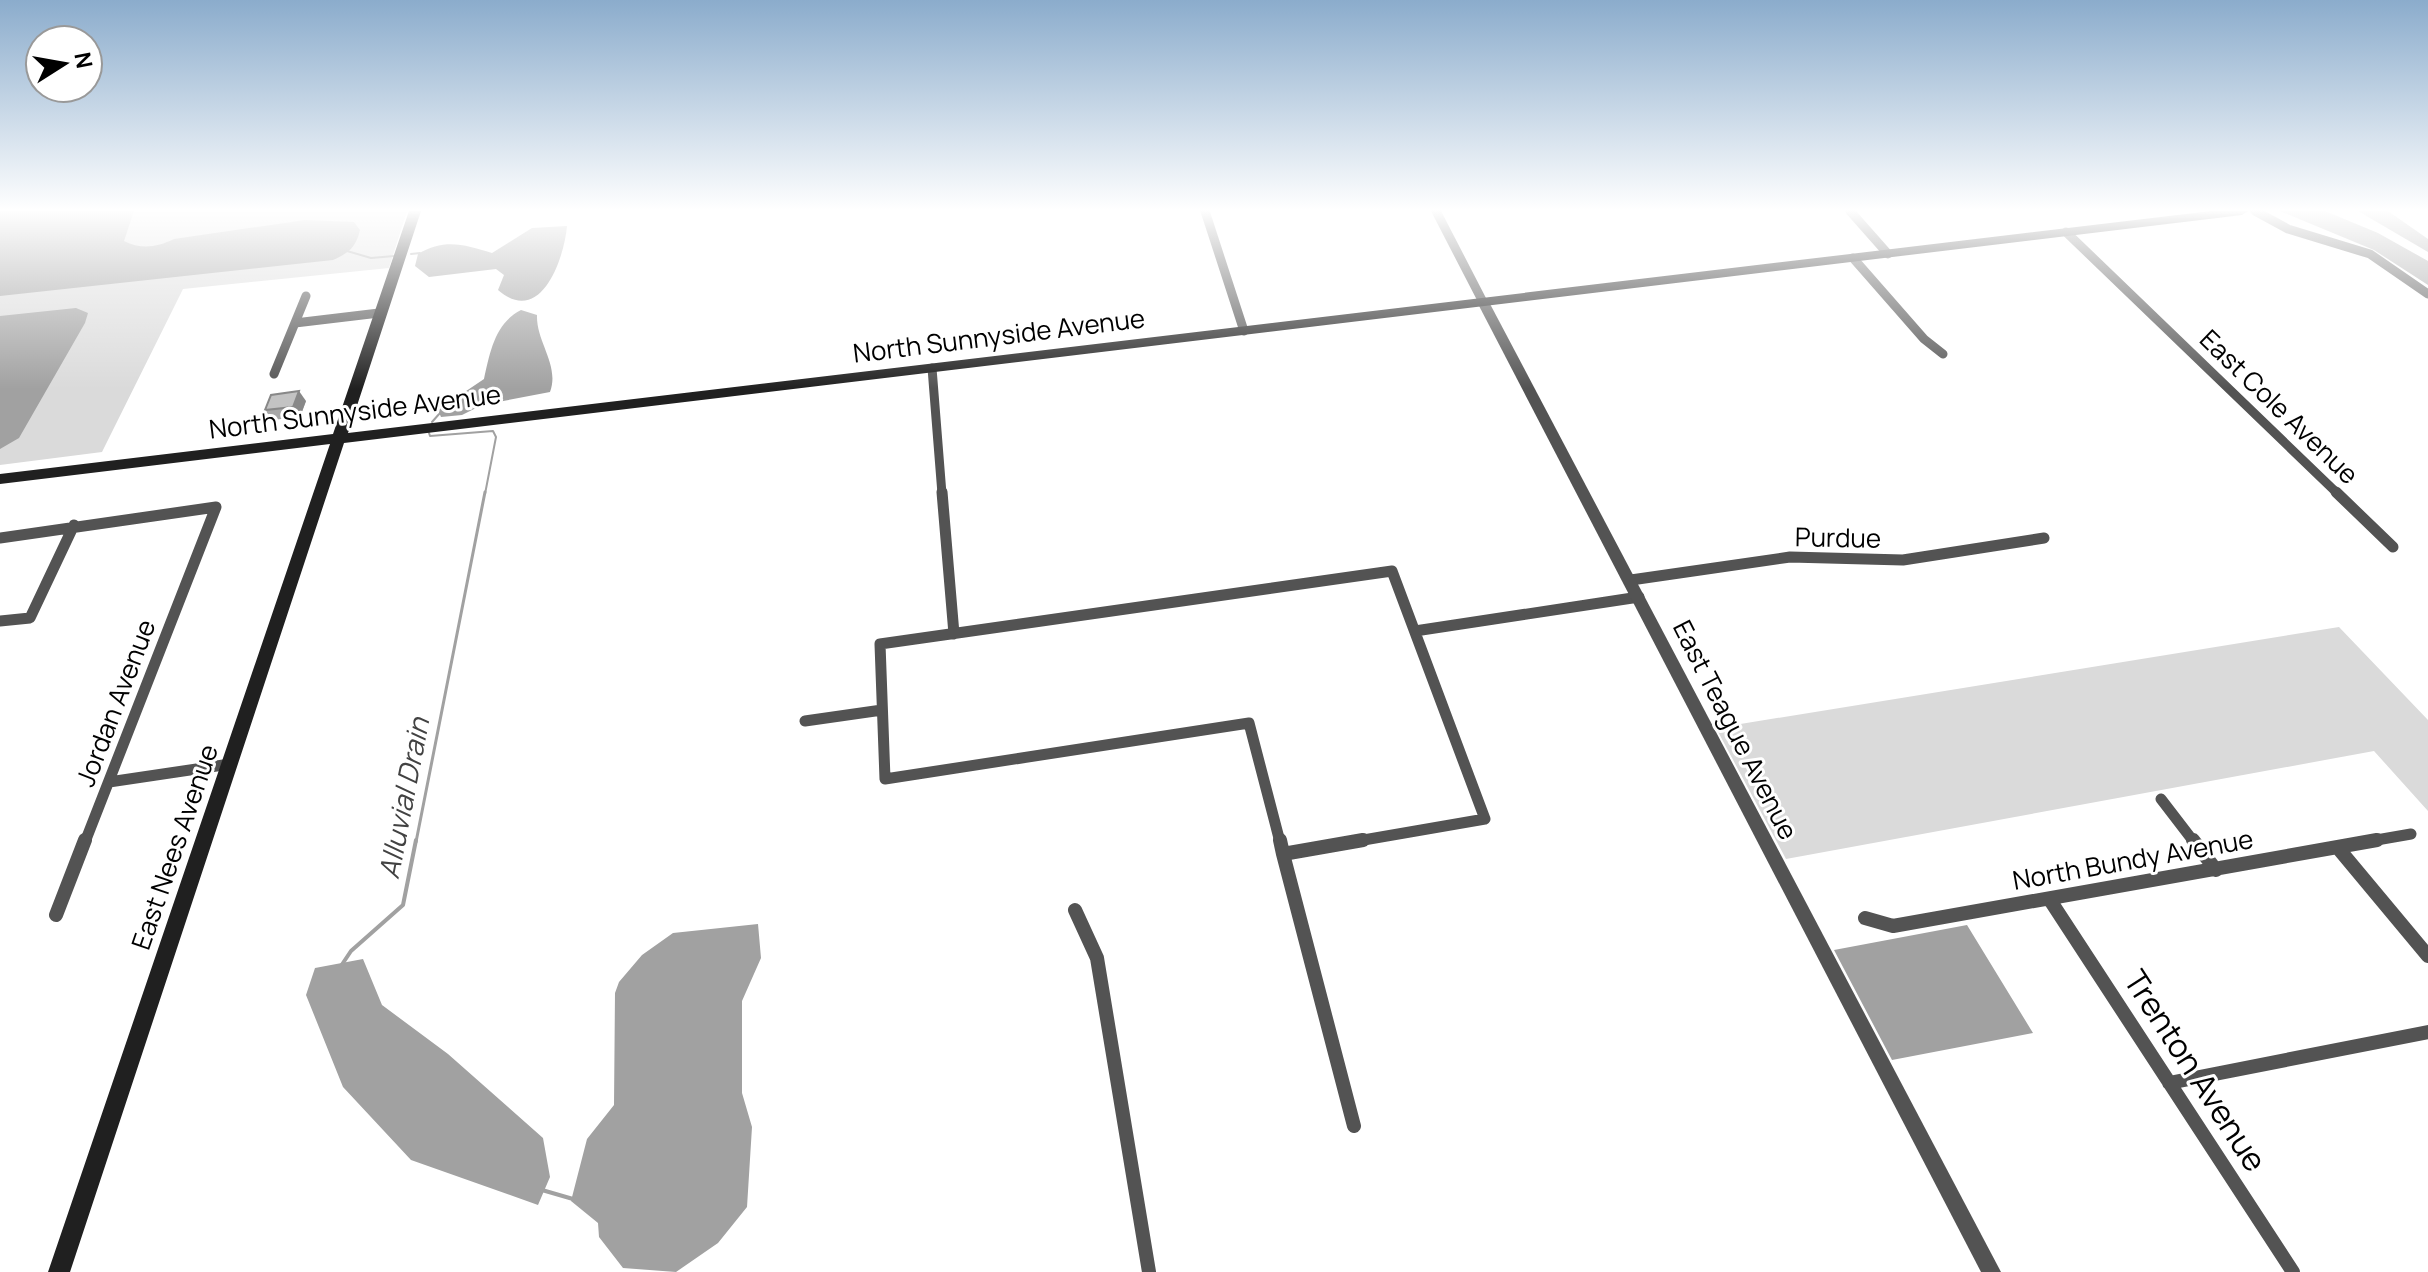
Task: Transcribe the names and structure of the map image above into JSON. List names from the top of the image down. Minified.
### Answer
{"streets":{"main road":["North Sunnyside Avenue","East Nees Avenue"],"street":["East Cole Avenue","Purdue","Jordan Avenue","East Teague Avenue","North Bundy Avenue","Trenton Avenue"]},"crossings":[["North Sunnyside Avenue","East Teague Avenue"],["North Sunnyside Avenue","East Nees Avenue"],["Purdue","East Teague Avenue"],["North Bundy Avenue","Trenton Avenue"]],"water":["Alluvial Drain"],"north":"right"}
